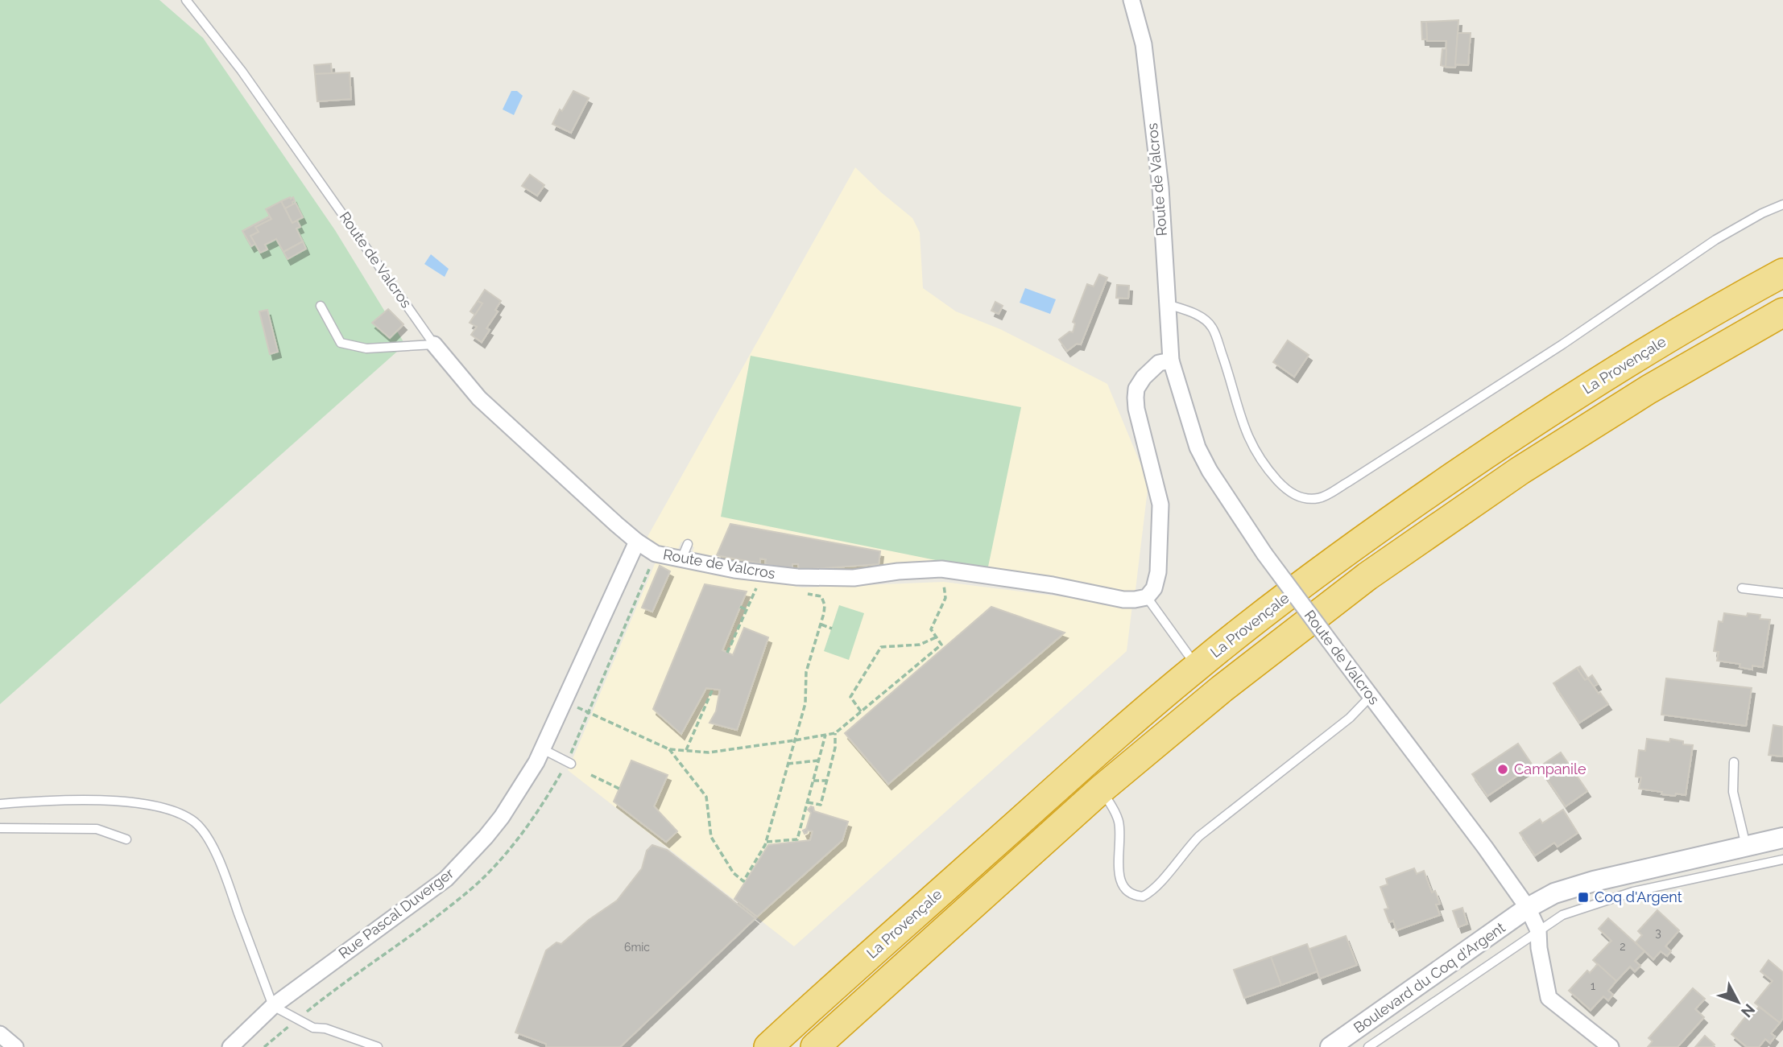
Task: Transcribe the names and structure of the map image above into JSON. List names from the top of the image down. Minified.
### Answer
{"streets":{"highway":["La Provençale"],"street":["Route de Valcros","Rue Pascal Duverger","Boulevard du Coq d'Argent"]},"crossings":[["Route de Valcros","Rue Pascal Duverger"],["Route de Valcros","Boulevard du Coq d'Argent"]],"places":{"other":["Campanile"],"transit":["Coq d'Argent"]},"house_numbers":["3","2","6mic","1"],"north":"bottom right"}
